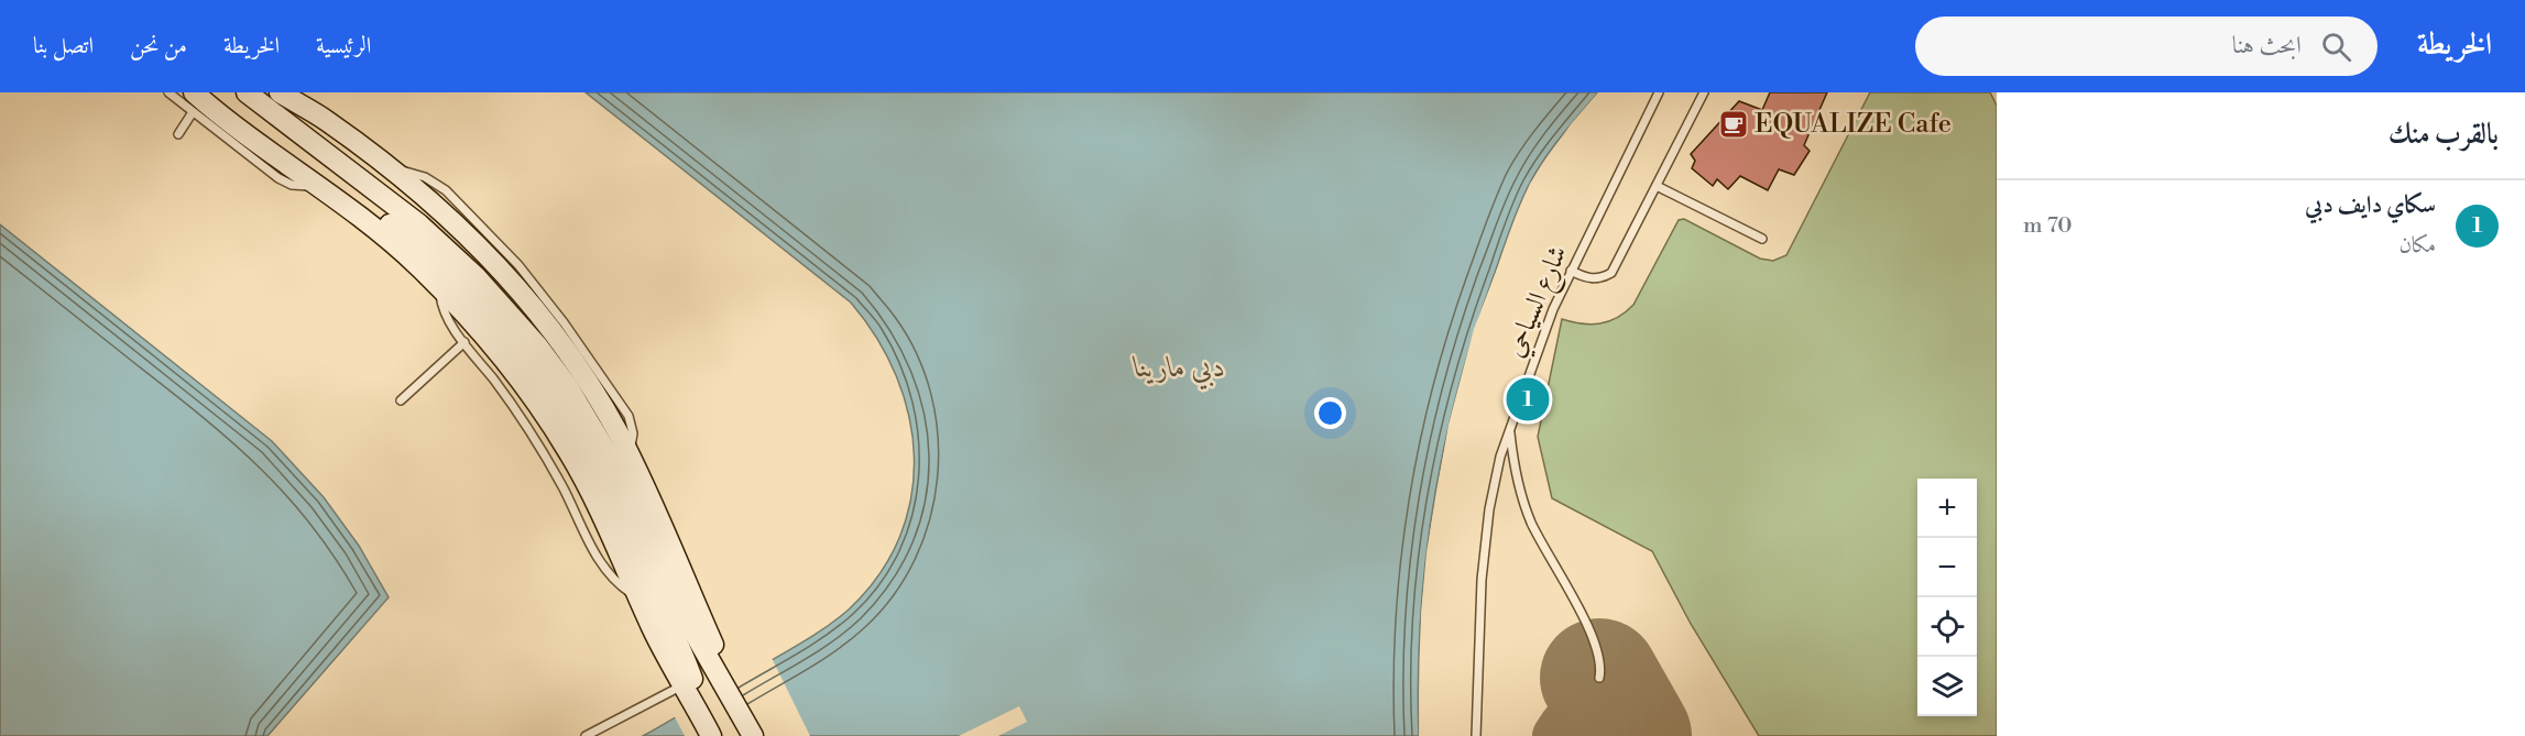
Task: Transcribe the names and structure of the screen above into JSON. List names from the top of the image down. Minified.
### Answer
{"streets":{"lane":["شارع السياحي"]},"water":["دبي مارينا"],"places":{"cafe":["EQUALIZE Cafe"]},"page":{"header":"الخريطة","search":"ابحث هنا","nav":["الرئيسية","الخريطة","من نحن","اتصل بنا"],"heading":"بالقرب منك","list":[{"mark":"1","name":"سكاي دايف دبي","note":"مكان","value":"70 m"}],"pins":"1","map_buttons":["+","−"]}}
